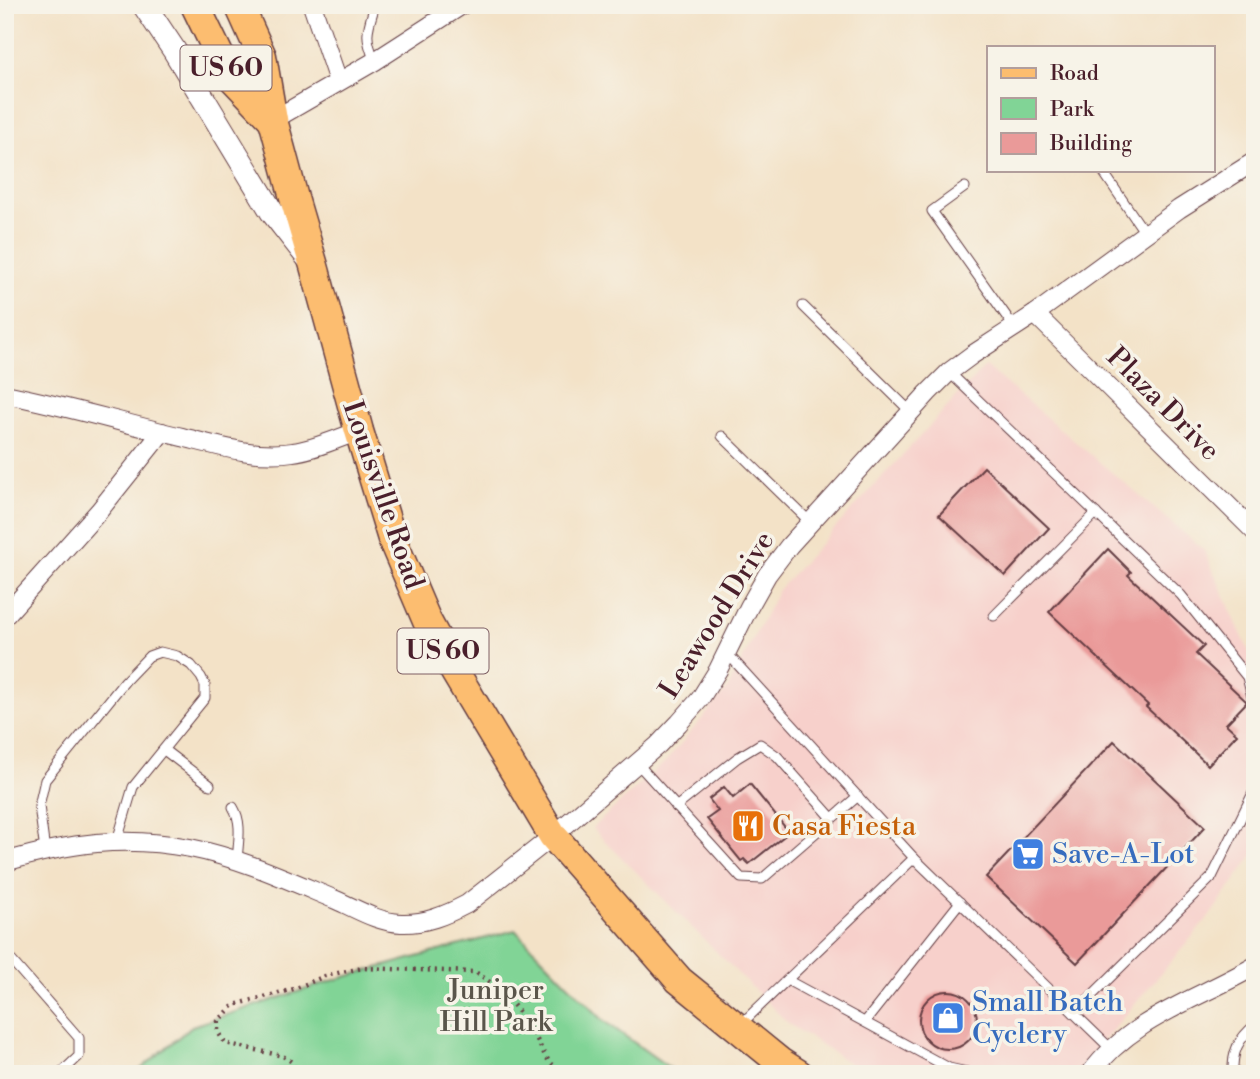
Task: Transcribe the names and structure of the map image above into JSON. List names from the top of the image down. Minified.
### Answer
{"streets":{"main road":["US 60","Louisville Road"],"street":["Plaza Drive","Leawood Drive"]},"crossings":[["Plaza Drive","Leawood Drive"],["Louisville Road","Leawood Drive"]],"parks":["Juniper Hill Park"],"places":{"restaurant":["Casa Fiesta"],"supermarket":["Save-A-Lot"],"shop":["Small Batch Cyclery"]},"legend":["Road","Park","Building"]}
